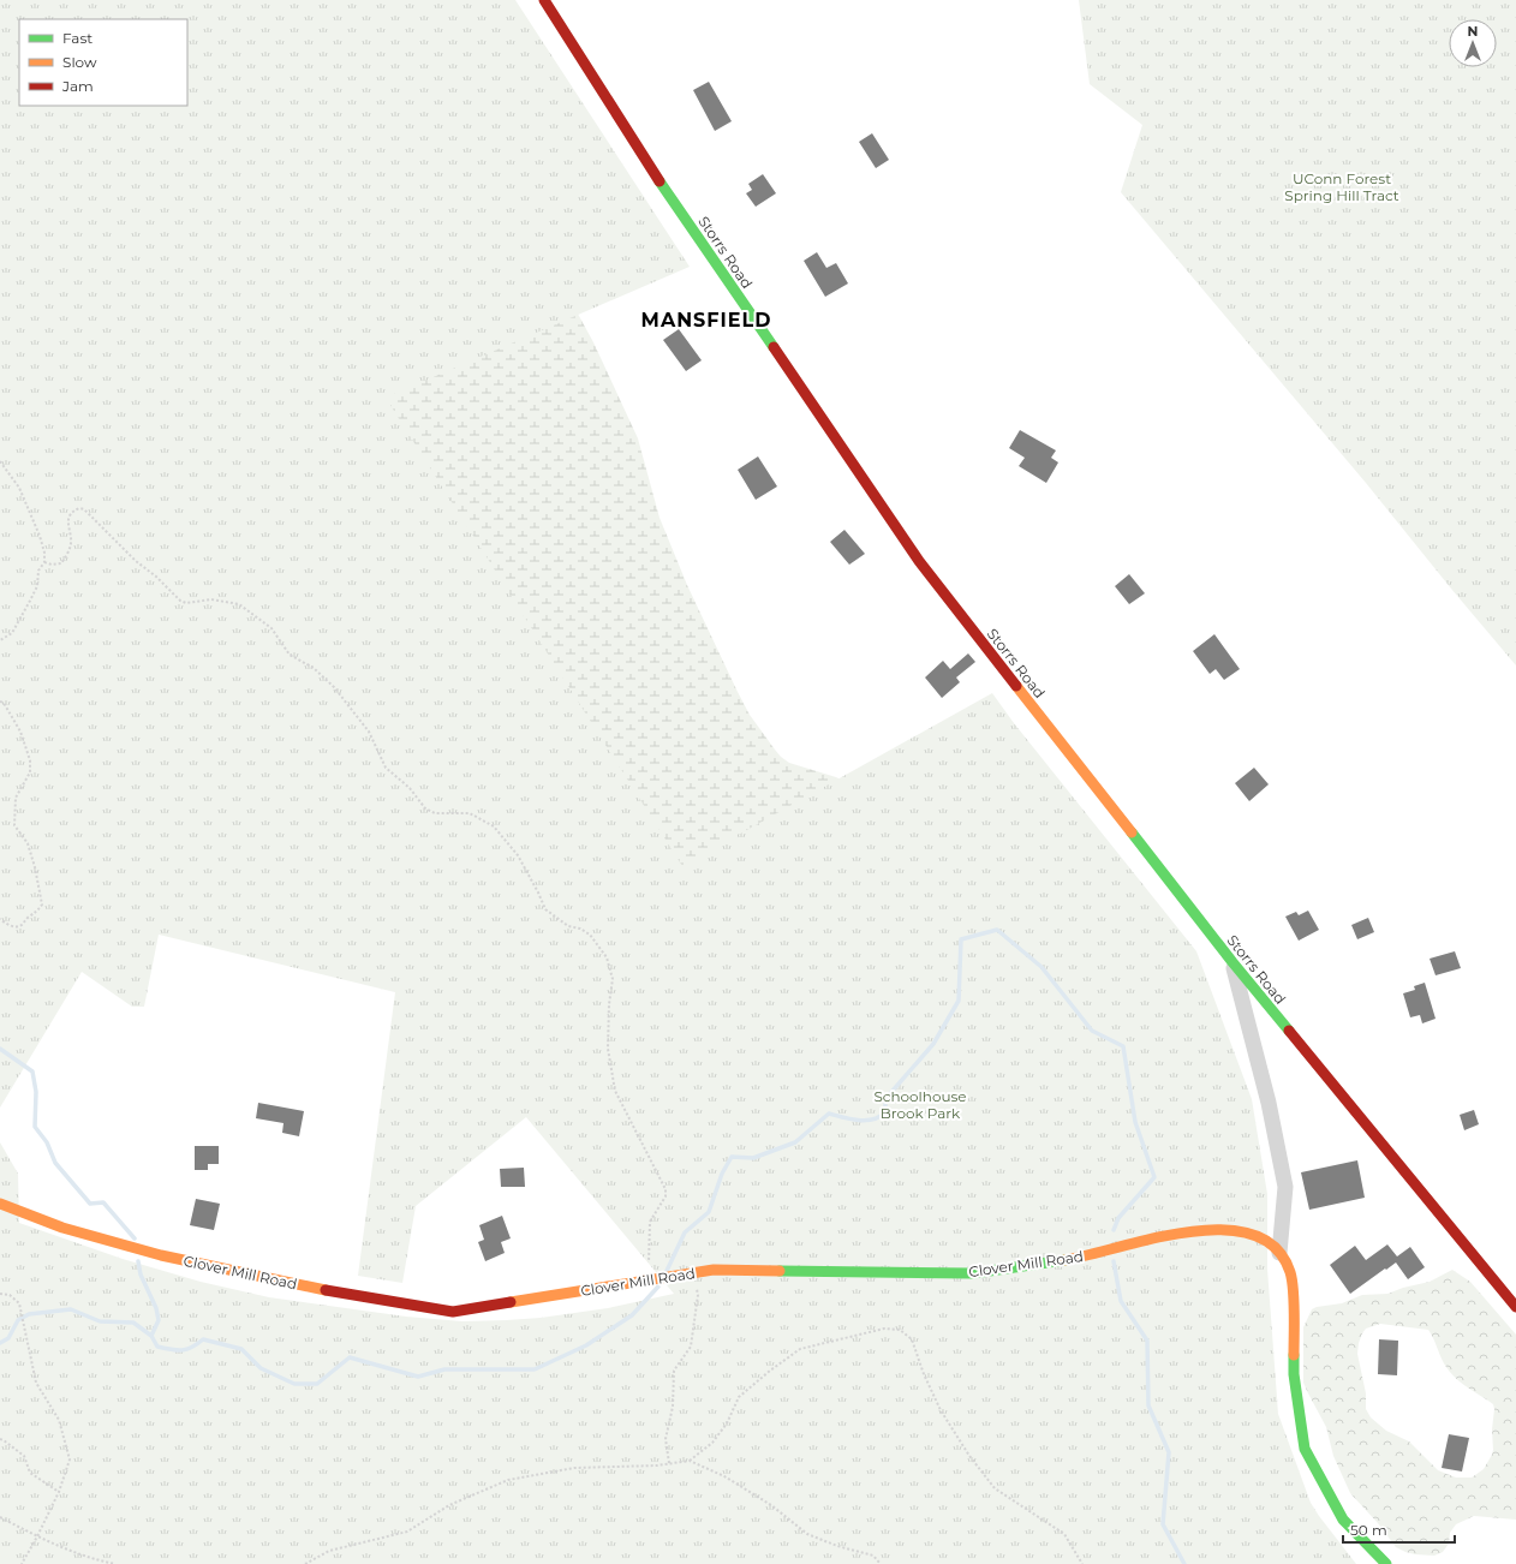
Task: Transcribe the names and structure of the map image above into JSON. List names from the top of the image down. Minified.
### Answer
{"streets":{"street":["Storrs Road","Clover Mill Road"]},"districts":["MANSFIELD"],"parks":["UConn Forest Spring Hill Tract","Schoolhouse Brook Park"],"legend":["Fast","Slow","Jam"],"scale_bar":"50 m","north":"top"}
